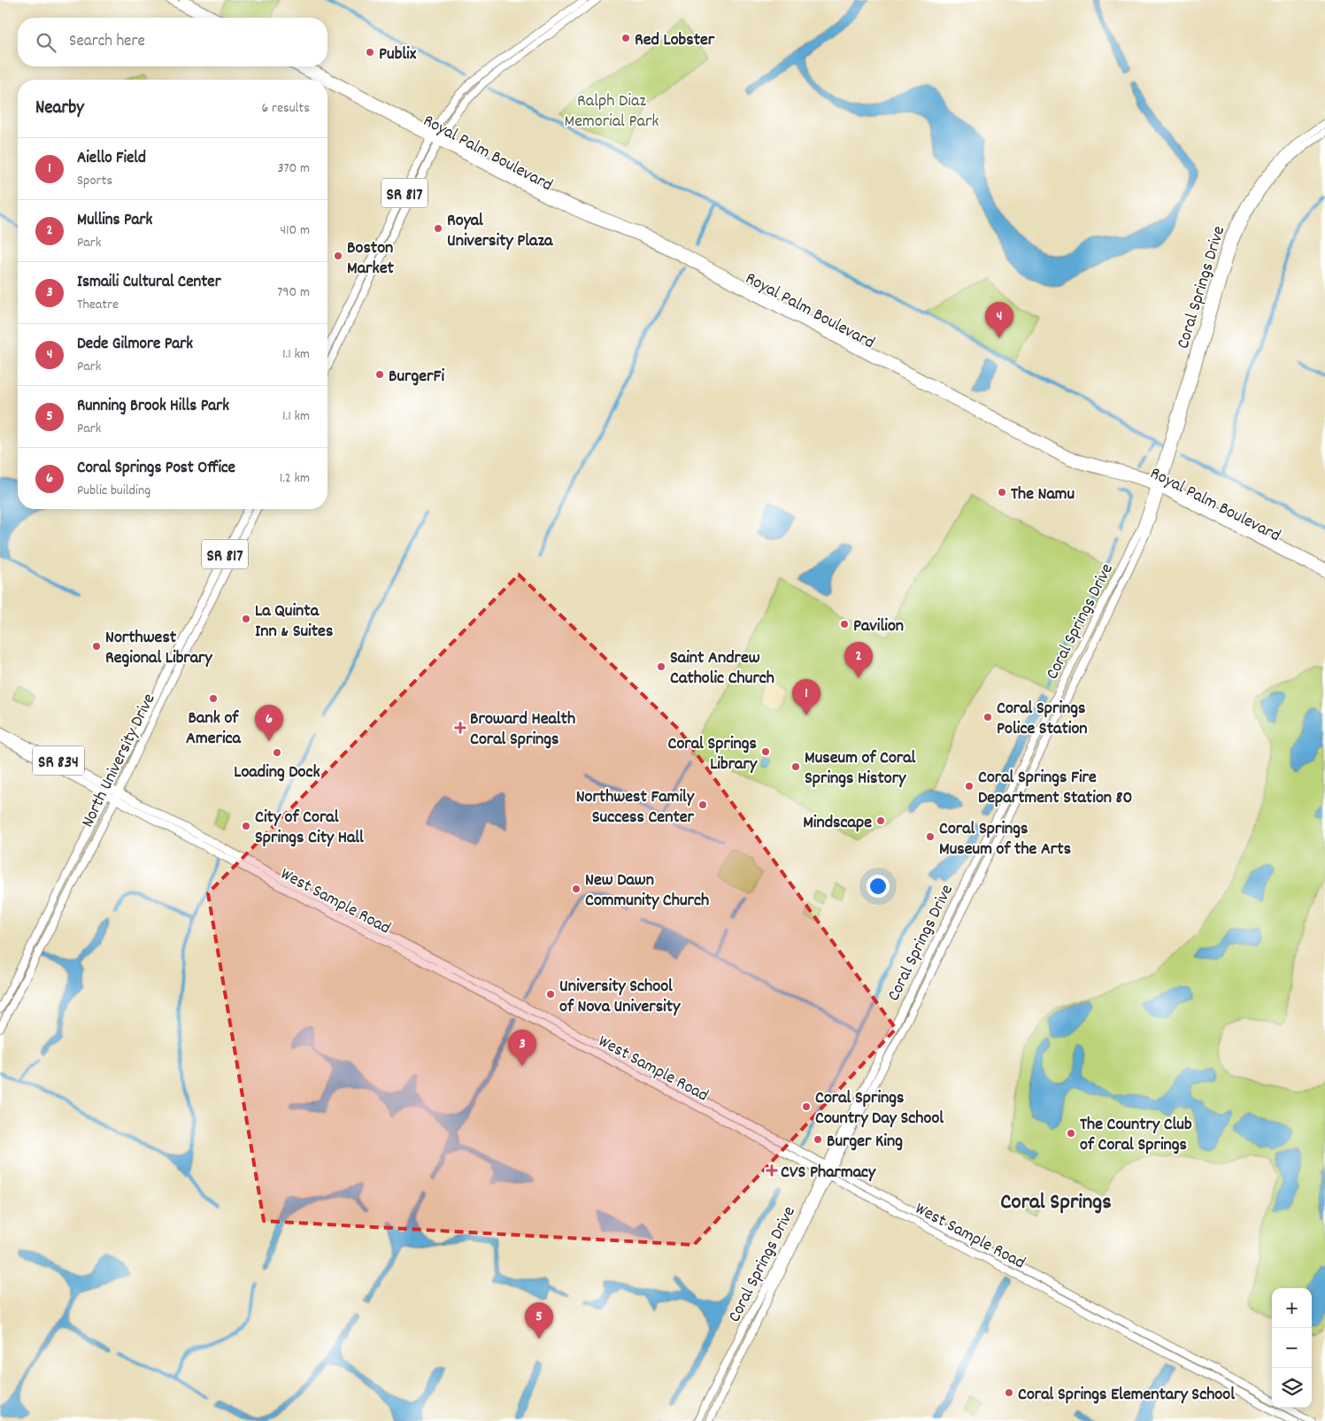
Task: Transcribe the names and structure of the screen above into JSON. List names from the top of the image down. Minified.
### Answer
{"streets":{"main road":["Royal Palm Boulevard","SR 817","Coral Springs Drive","North University Drive","SR 834","West Sample Road"]},"crossings":[["Royal Palm Boulevard","SR 817"],["Royal Palm Boulevard","Coral Springs Drive"],["Coral Springs Drive","West Sample Road"],["North University Drive","West Sample Road"]],"districts":["Coral Springs"],"parks":["Ralph Diaz Memorial Park"],"places":{"other":["Red Lobster","Publix","Royal University Plaza","Boston Market","BurgerFi","The Namu","La Quinta Inn & Suites","Pavilion","Northwest Regional Library","Saint Andrew Catholic Church","Bank of America","Coral Springs Police Station","Coral Springs Library","Loading Dock","Museum of Coral Springs History","Coral Springs Fire Department Station 80","Northwest Family Success Center","Mindscape","City of Coral Springs City Hall","Coral Springs Museum of the Arts","New Dawn Community Church","University School of Nova University","Coral Springs Country Day School","The Country Club of Coral Springs","Burger King","Coral Springs Elementary School"],"health":["Broward Health Coral Springs","CVS Pharmacy"]},"page":{"search":"Search here","heading":["Nearby","6 results"],"list":[{"mark":"1","name":"Aiello Field","note":"Sports","value":"370 m"},{"mark":"2","name":"Mullins Park","note":"Park","value":"410 m"},{"mark":"3","name":"Ismaili Cultural Center","note":"Theatre","value":"790 m"},{"mark":"4","name":"Dede Gilmore Park","note":"Park","value":"1.1 km"},{"mark":"5","name":"Running Brook Hills Park","note":"Park","value":"1.1 km"},{"mark":"6","name":"Coral Springs Post Office","note":"Public building","value":"1.2 km"}],"pins":["4","2","1","6","3","5"],"map_buttons":["+","−"]}}
